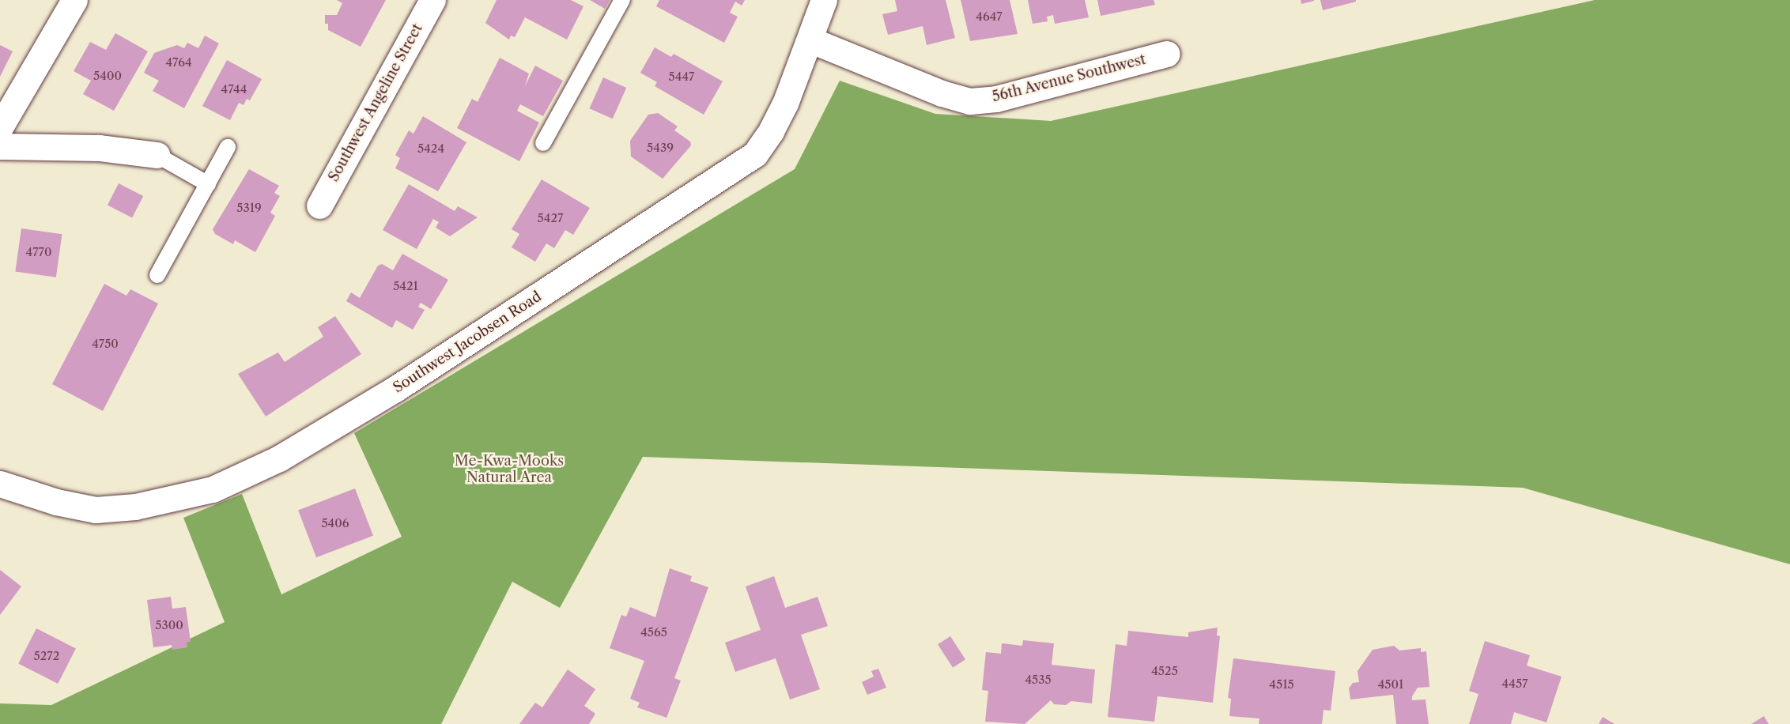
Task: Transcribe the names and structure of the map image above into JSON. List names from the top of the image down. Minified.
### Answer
{"streets":{"street":["56th Avenue Southwest","Southwest Angeline Street","Southwest Jacobsen Road"]},"crossings":[["56th Avenue Southwest","Southwest Jacobsen Road"]],"parks":["Me-Kwa-Mooks Natural Area"],"house_numbers":["4647","4764","5400","5447","4744","5439","5424","5319","5427","4770","5421","4750","5406","5300","4565","5272","4525","4535","4457","4515","4501"]}
